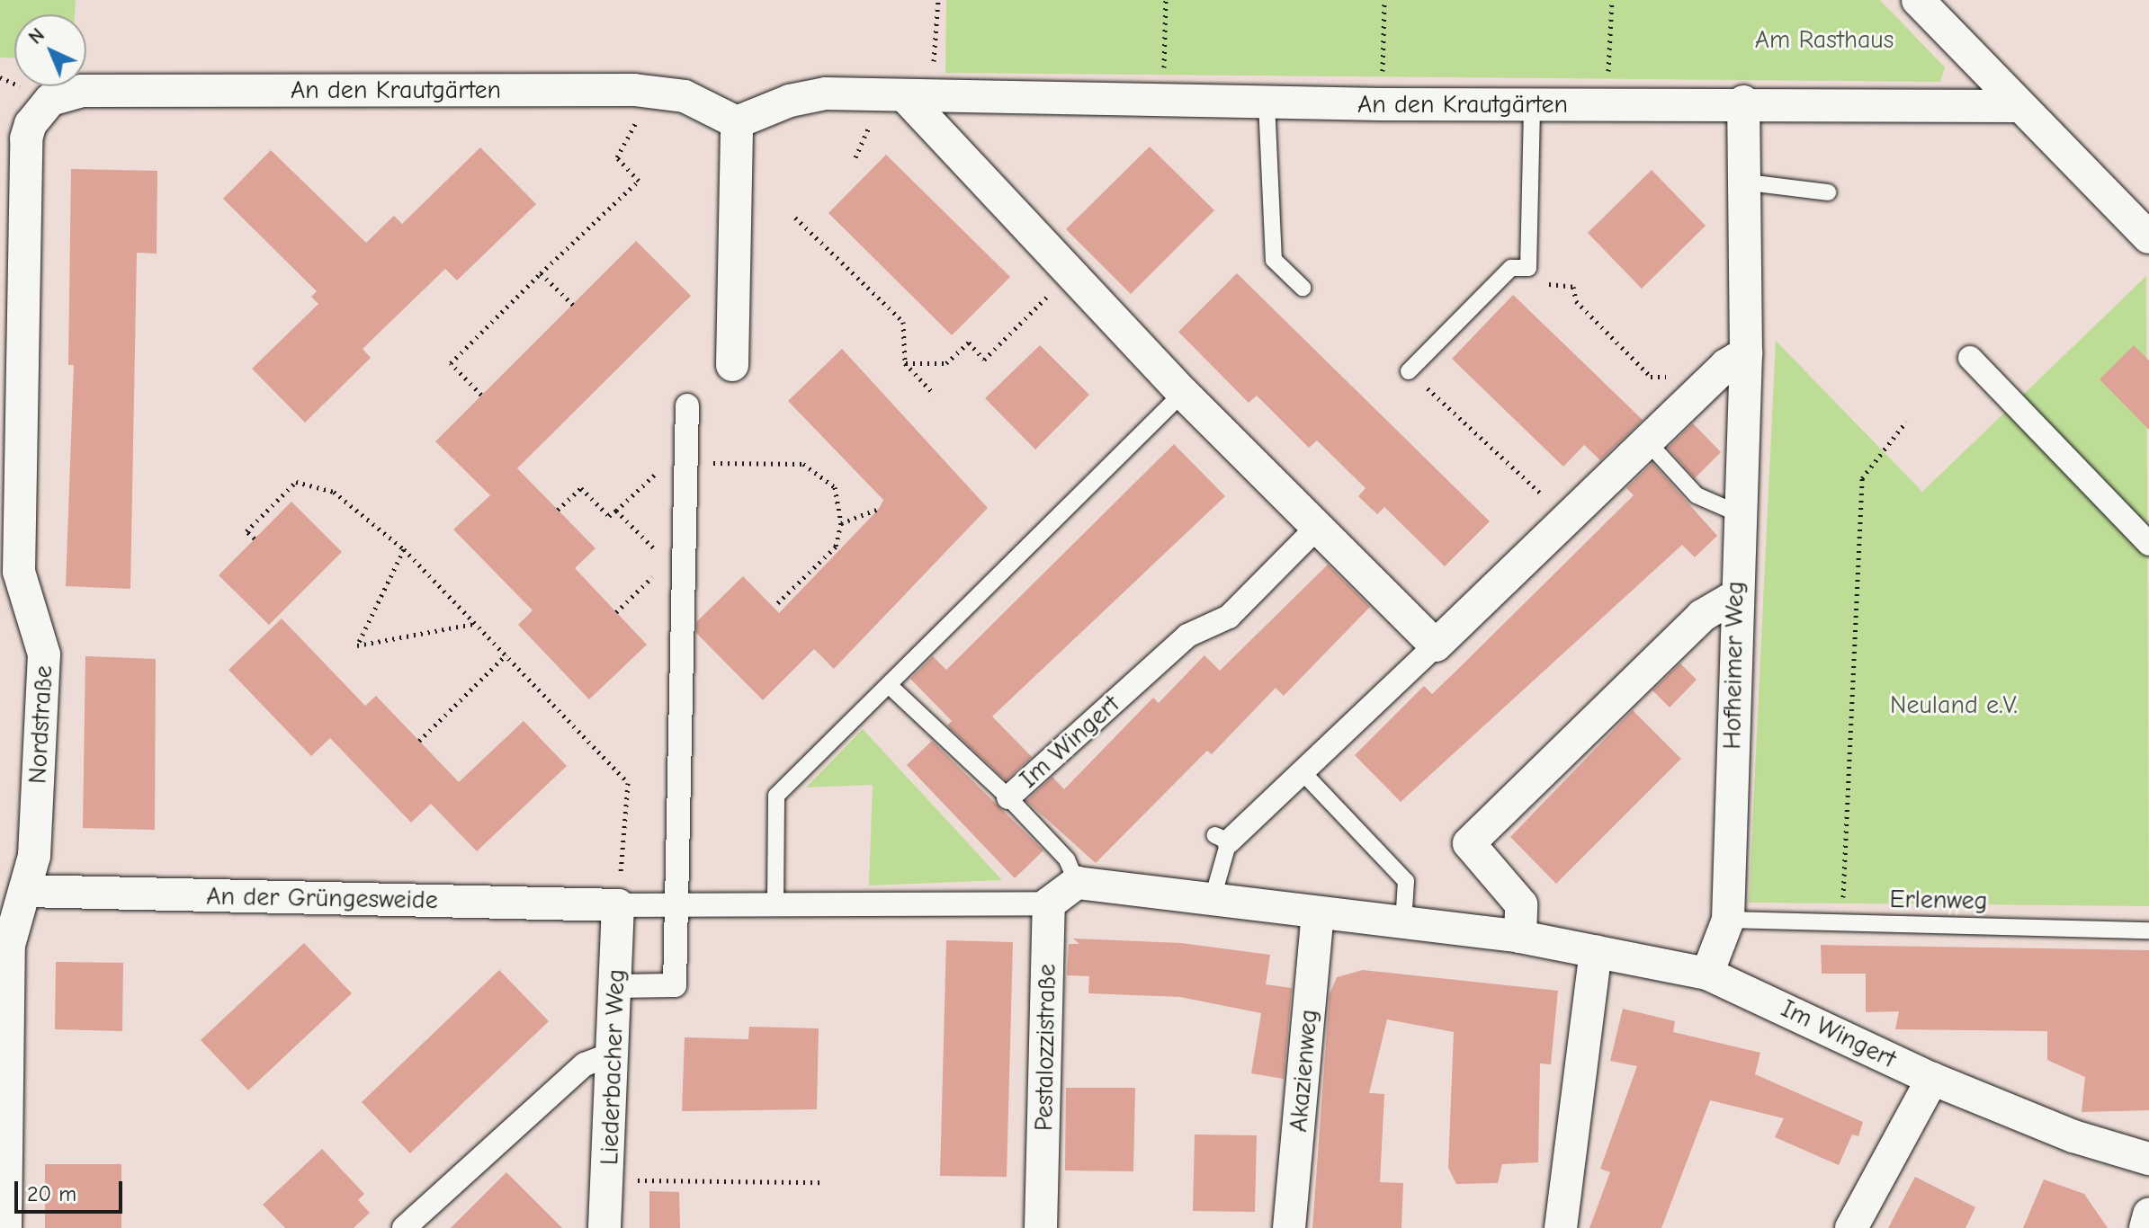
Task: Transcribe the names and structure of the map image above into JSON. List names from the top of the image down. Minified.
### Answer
{"streets":{"street":["An den Krautgärten","Hofheimer Weg","Nordstraße","Im Wingert","An der Grüngesweide","Pestalozzistraße","Liederbacher Weg","Akazienweg"],"lane":["Erlenweg"]},"crossings":[["An den Krautgärten","Hofheimer Weg"],["An den Krautgärten","Nordstraße"],["Hofheimer Weg","Im Wingert"],["Hofheimer Weg","Erlenweg"],["Nordstraße","An der Grüngesweide"],["Im Wingert","Akazienweg"],["An der Grüngesweide","Liederbacher Weg"]],"parks":["Am Rasthaus","Neuland e.V."],"scale_bar":"20 m","north":"top left"}
